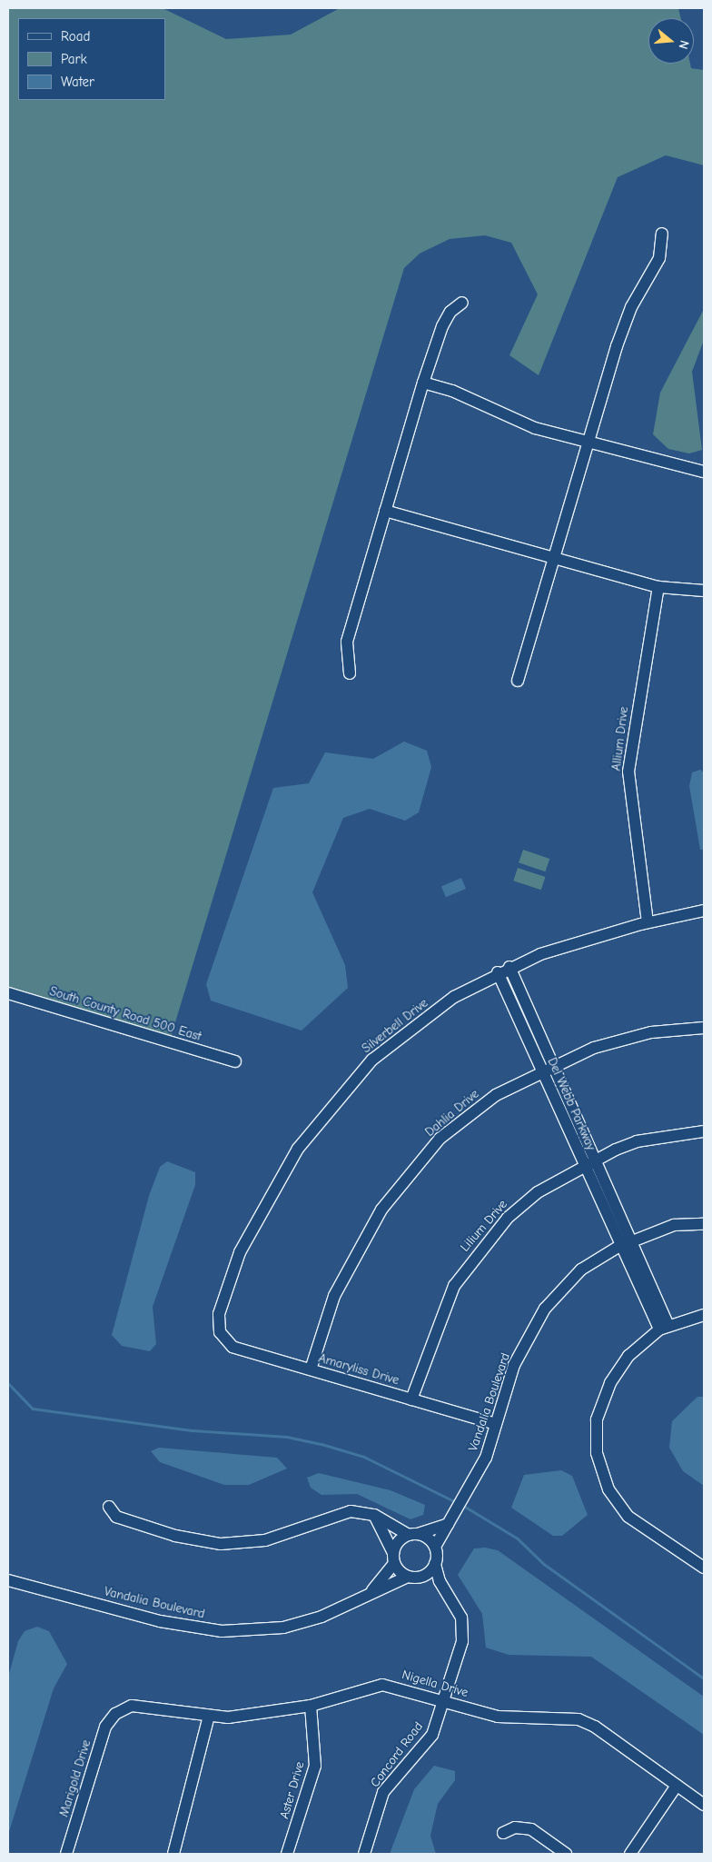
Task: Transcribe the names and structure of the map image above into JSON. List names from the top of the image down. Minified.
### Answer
{"streets":{"street":["Allium Drive","South County Road 500 East","Silverbell Drive","Del Webb Parkway","Dahlia Drive","Lilium Drive","Amaryliss Drive","Vandalia Boulevard","Nigella Drive","Concord Road","Marigold Drive","Aster Drive"]},"crossings":[["Allium Drive","Silverbell Drive"],["Silverbell Drive","Del Webb Parkway"],["Silverbell Drive","Amaryliss Drive"],["Del Webb Parkway","Dahlia Drive"],["Del Webb Parkway","Lilium Drive"],["Del Webb Parkway","Vandalia Boulevard"],["Dahlia Drive","Amaryliss Drive"],["Lilium Drive","Amaryliss Drive"],["Amaryliss Drive","Vandalia Boulevard"],["Vandalia Boulevard","Concord Road"],["Nigella Drive","Concord Road"],["Nigella Drive","Marigold Drive"],["Nigella Drive","Aster Drive"]],"legend":["Road","Park","Water"],"north":"right"}
